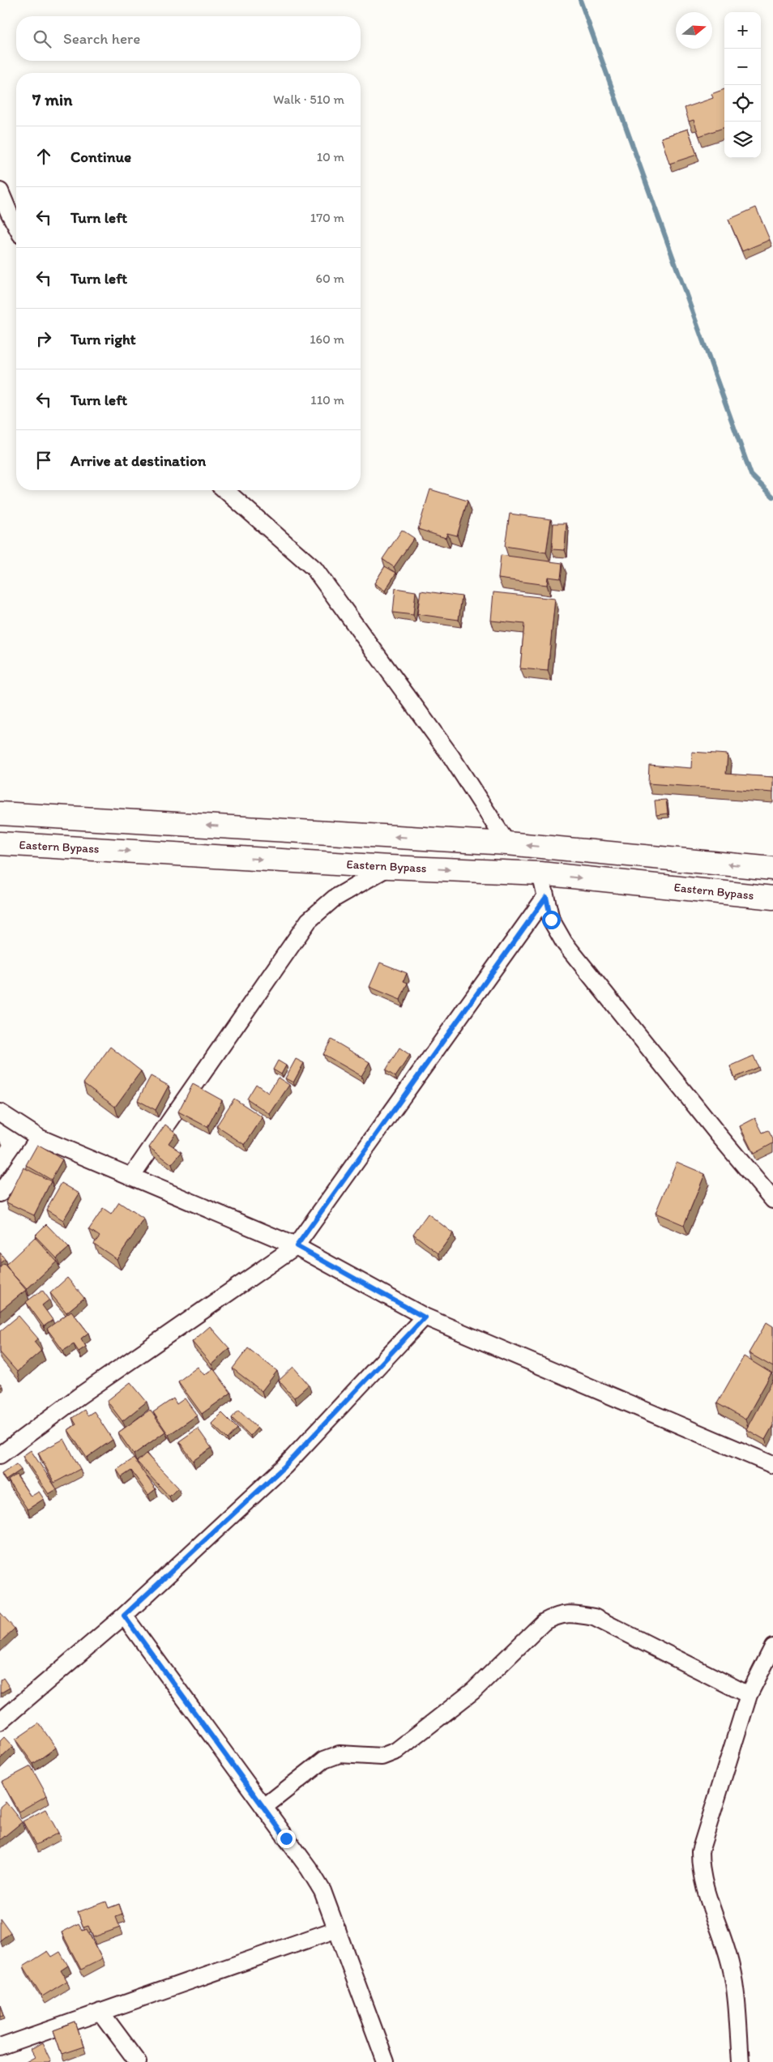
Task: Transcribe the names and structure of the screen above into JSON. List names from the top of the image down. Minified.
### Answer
{"streets":{"highway":["Eastern Bypass"]},"north":"right","page":{"map_buttons":["+","−"],"search":"Search here","heading":["7 min","Walk · 510 m"],"list":[["Continue","10 m"],["Turn left","170 m"],["Turn left","60 m"],["Turn right","160 m"],["Turn left","110 m"],"Arrive at destination"]}}
